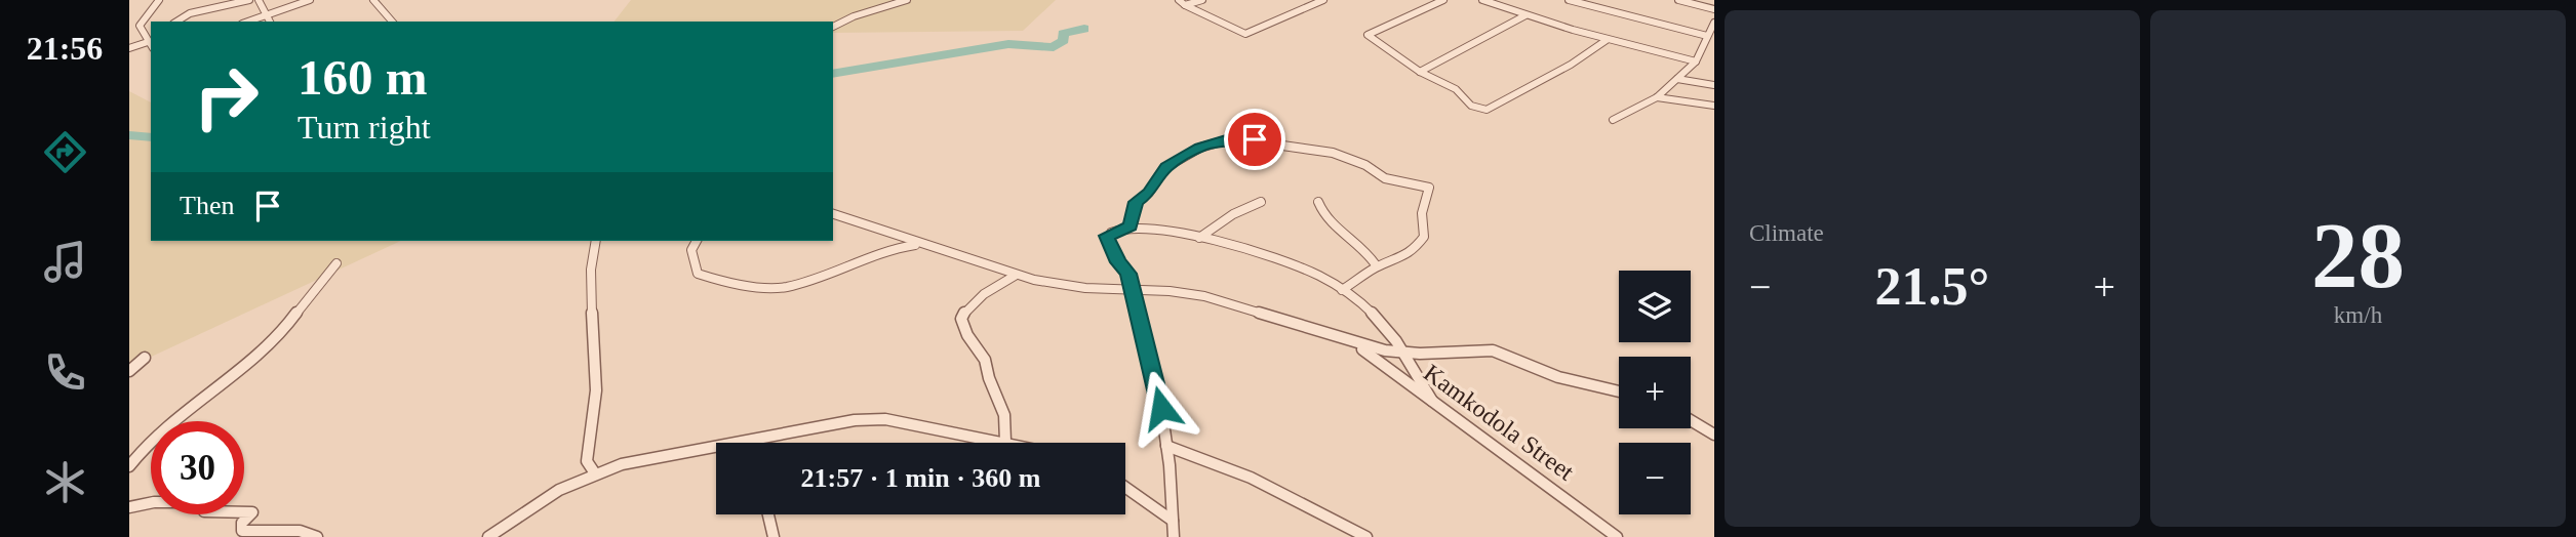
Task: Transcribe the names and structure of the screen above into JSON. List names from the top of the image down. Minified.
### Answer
{"streets":{"street":["Kamkodola Street"]},"page":{"tabs":"21:56","tile":["Climate",["28","km/h"]],"turn":["160 m","Turn right"],"then":"Then","heat":["−","21.5°","+"],"map_buttons":["+","−"],"limit":"30","trip":"21:57 · 1 min · 360 m"}}
